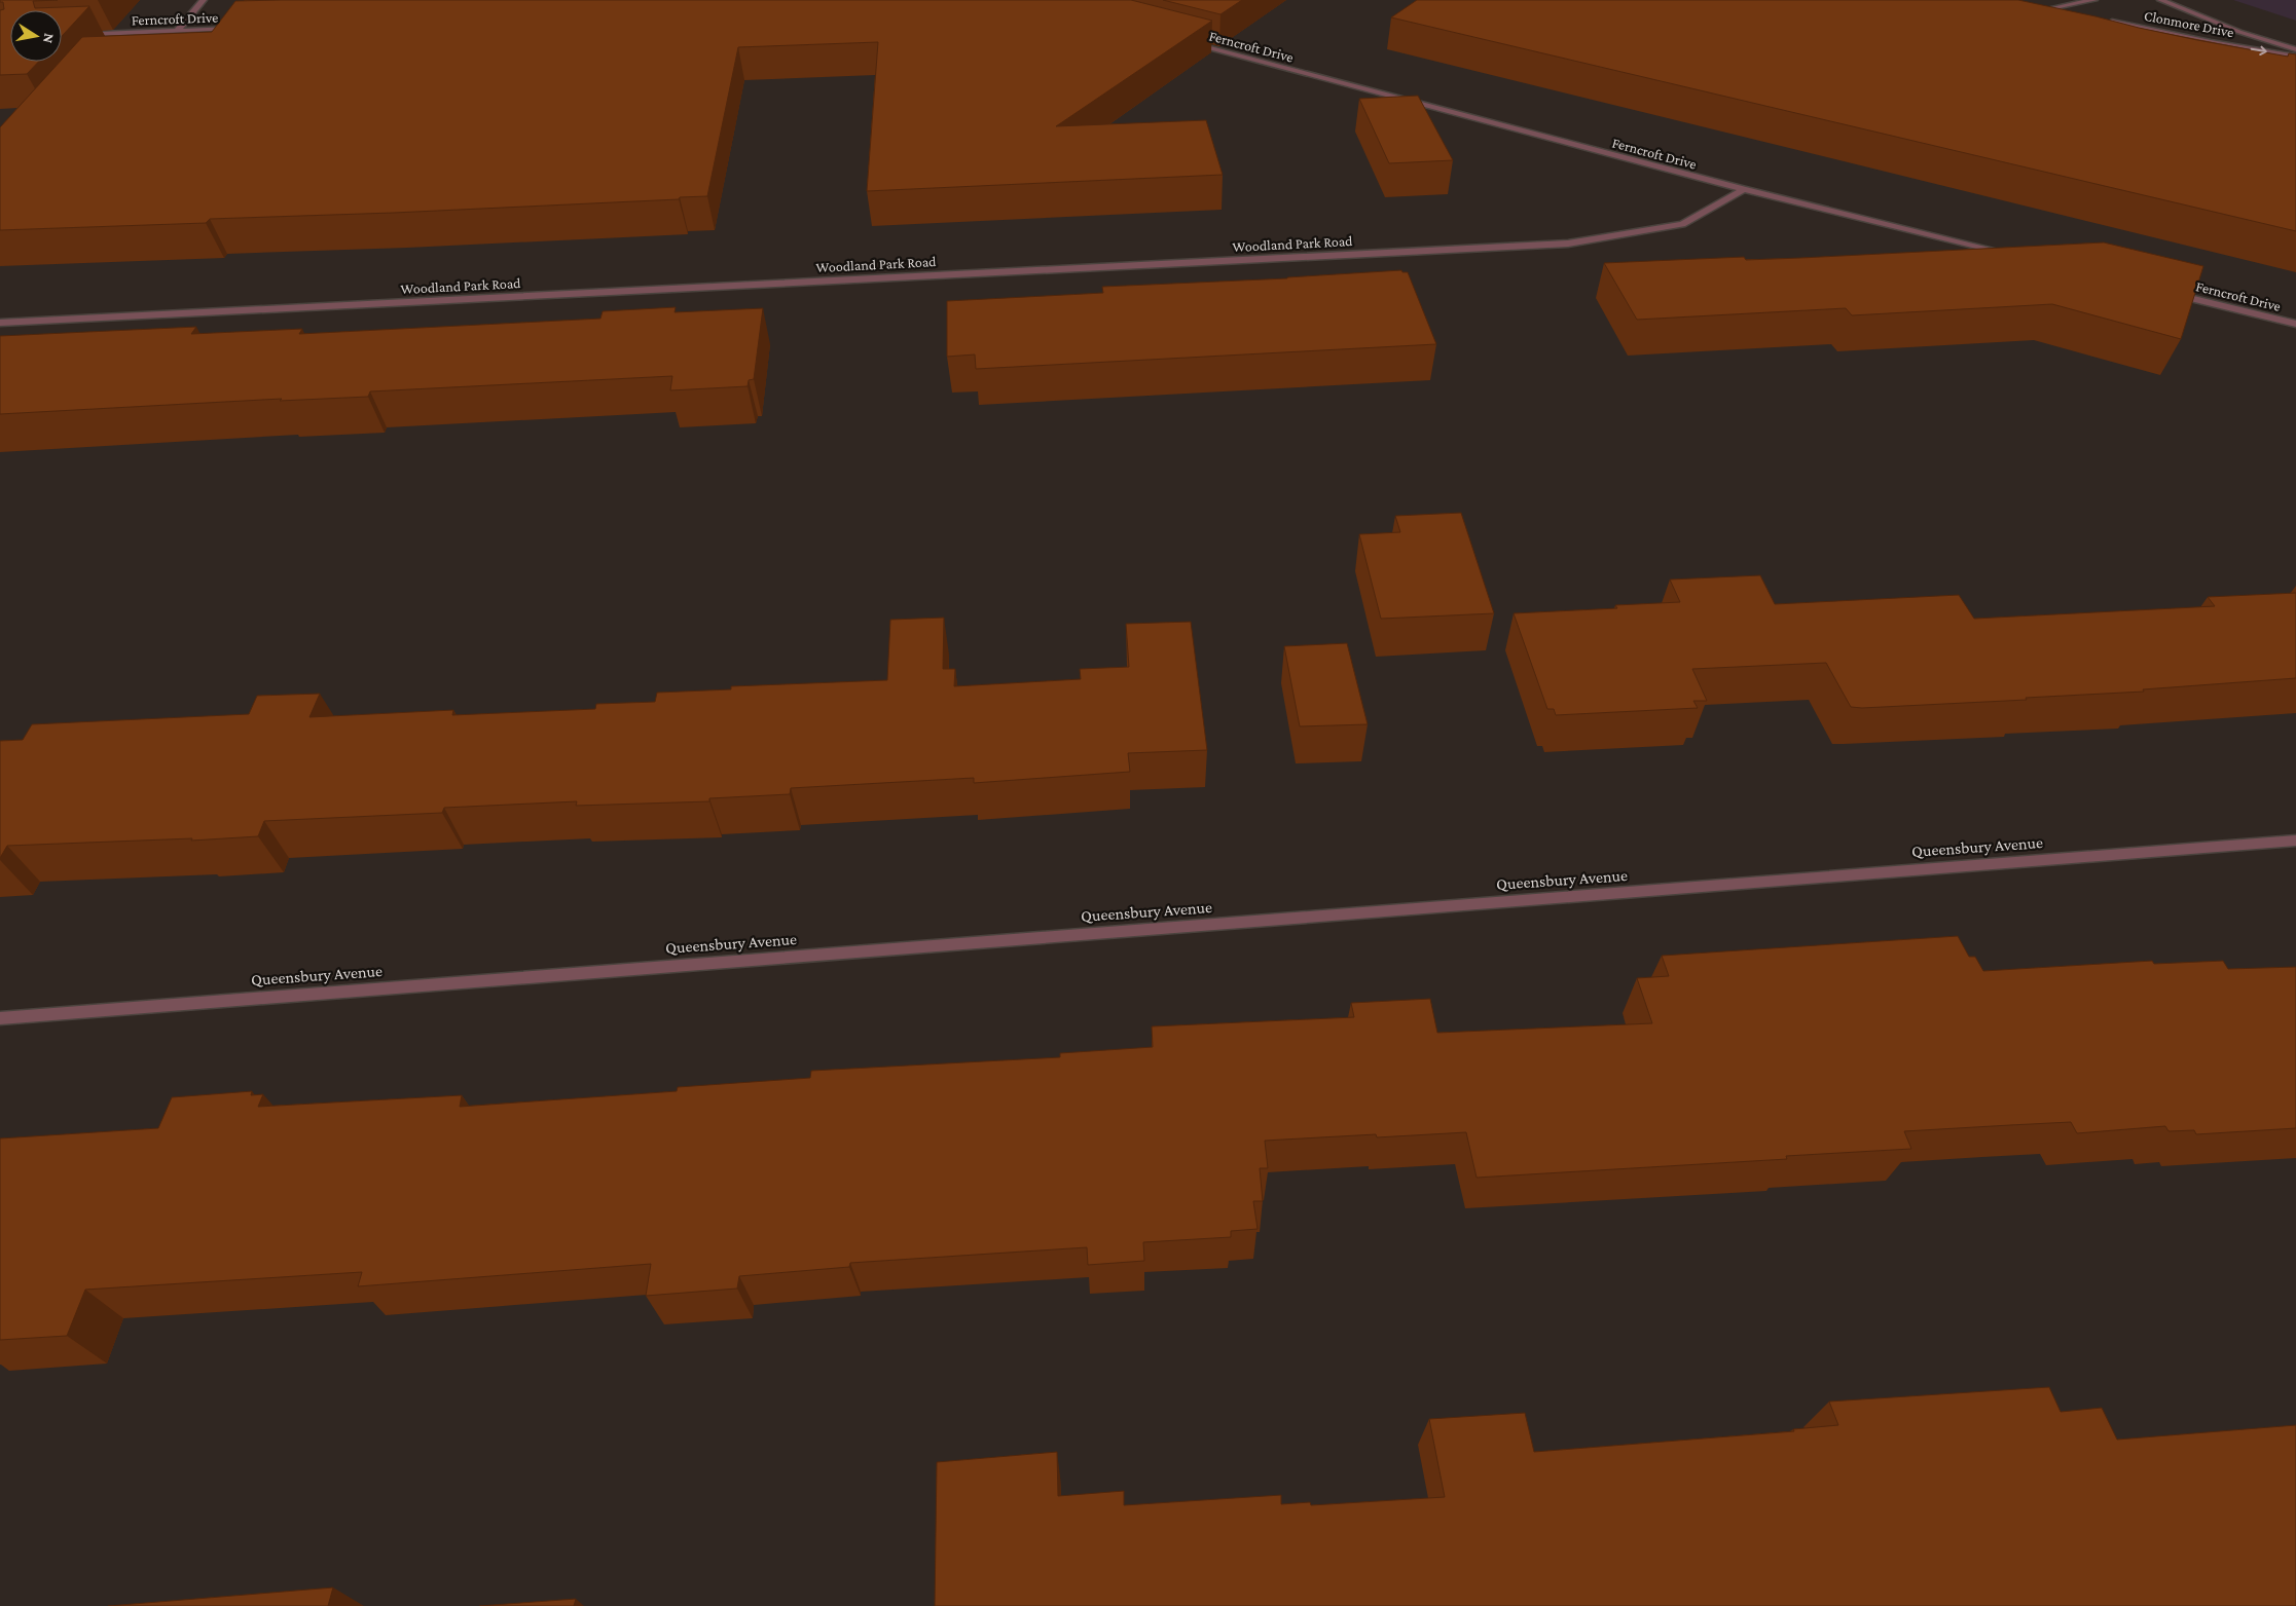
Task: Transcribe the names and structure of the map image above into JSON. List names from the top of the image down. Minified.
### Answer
{"streets":{"street":["Ferncroft Drive","Clonmore Drive","Woodland Park Road","Queensbury Avenue"]},"crossings":[["Ferncroft Drive","Woodland Park Road"]],"north":"right"}
